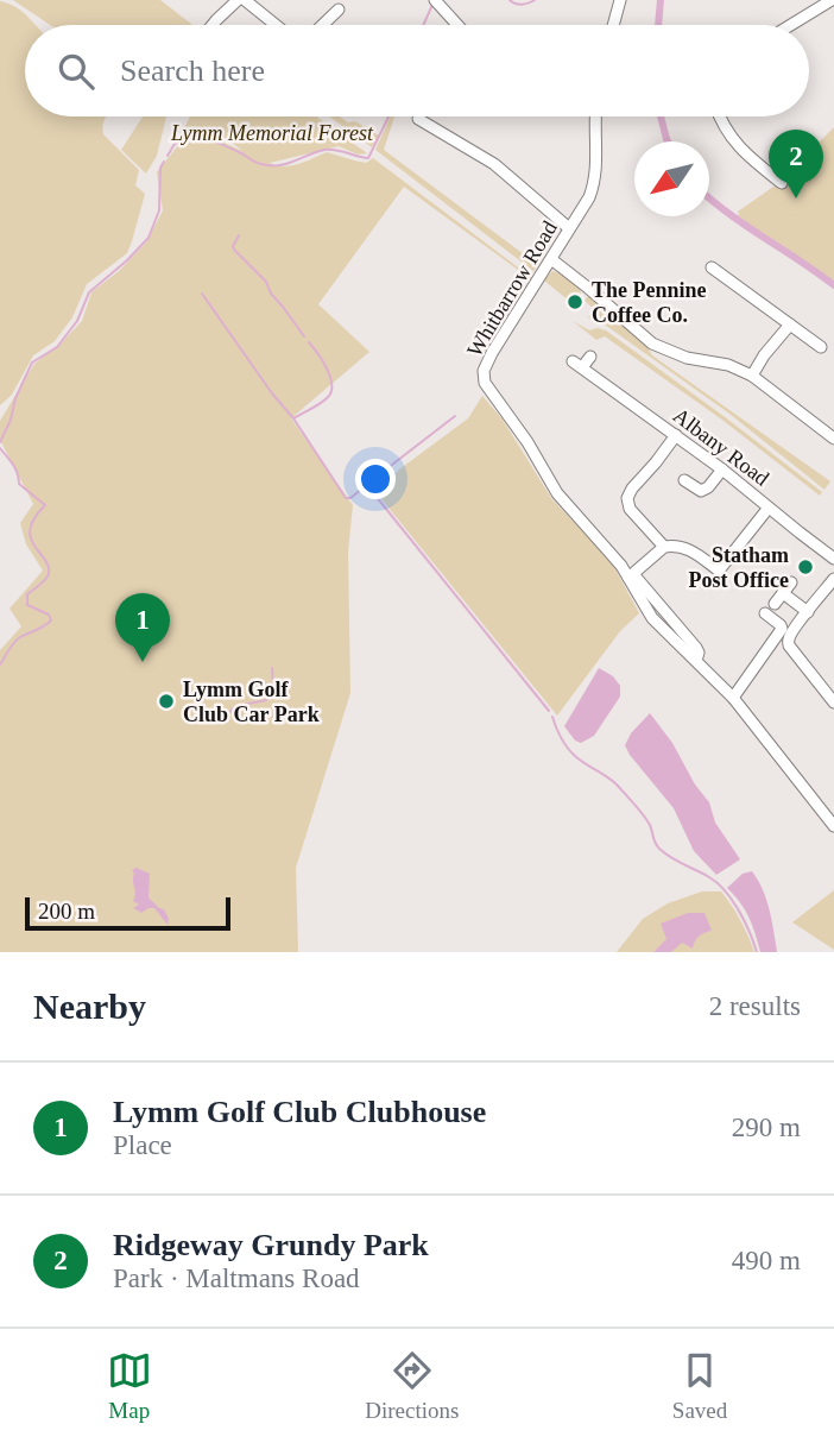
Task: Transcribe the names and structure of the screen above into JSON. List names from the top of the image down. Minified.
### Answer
{"streets":{"street":["Whitbarrow Road","Albany Road"]},"parks":["Lymm Memorial Forest"],"places":["The Pennine Coffee Co.","Statham Post Office","Lymm Golf Club Car Park"],"scale_bar":"200 m","north":"bottom left","page":{"search":"Search here","pins":["2","1"],"scale":"200 m","heading":["Nearby","2 results"],"list":[{"mark":"1","name":"Lymm Golf Club Clubhouse","note":"Place","value":"290 m"},{"mark":"2","name":"Ridgeway Grundy Park","note":"Park · Maltmans Road","value":"490 m"}],"nav":["Map","Directions","Saved"]}}
